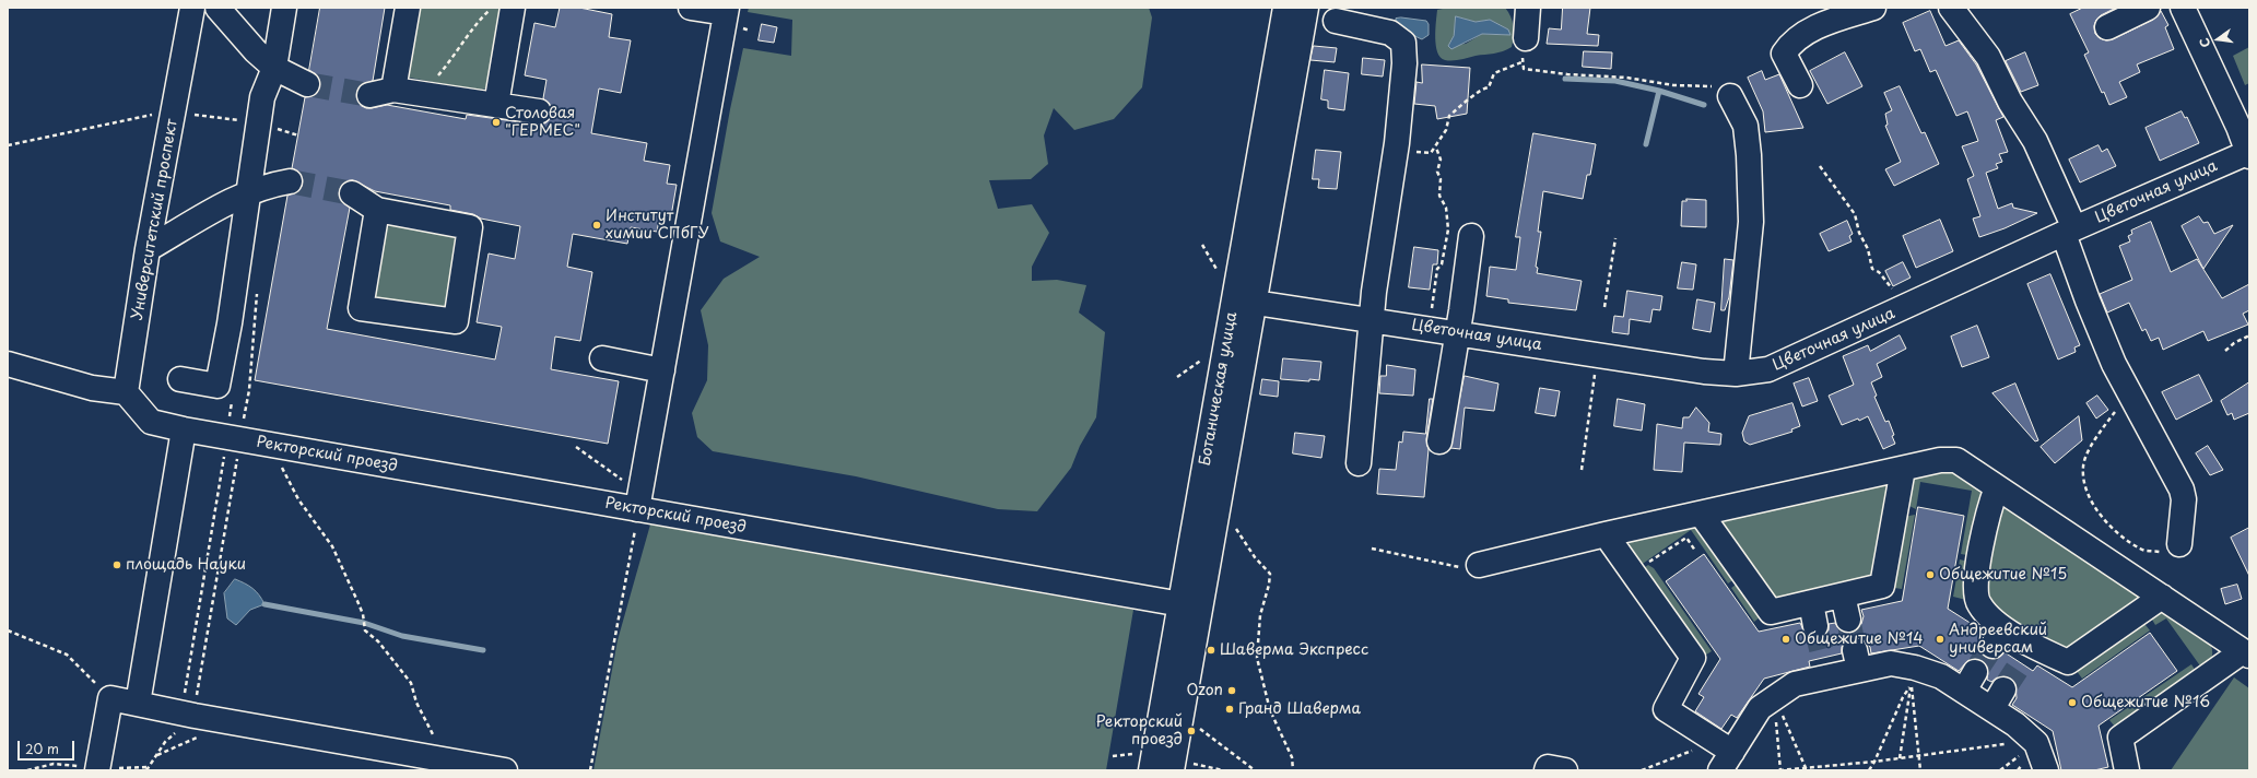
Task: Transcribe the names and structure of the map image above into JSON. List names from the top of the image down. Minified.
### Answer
{"streets":{"street":["Цветочная улица","Университетский проспект","Ботаническая улица","Ректорский проезд"]},"crossings":[["Цветочная улица","Ботаническая улица"],["Университетский проспект","Ректорский проезд"],["Ботаническая улица","Ректорский проезд"]],"places":["Столовая \"ГЕРМЕС\"","Институт химии СПбГУ","площадь Науки","Общежитие №15","Общежитие №14","Андреевский универсам","Шаверма Экспресс","Ozon","Общежитие №16","Гранд Шаверма","Ректорский проезд"],"scale_bar":"20 m","north":"left"}
